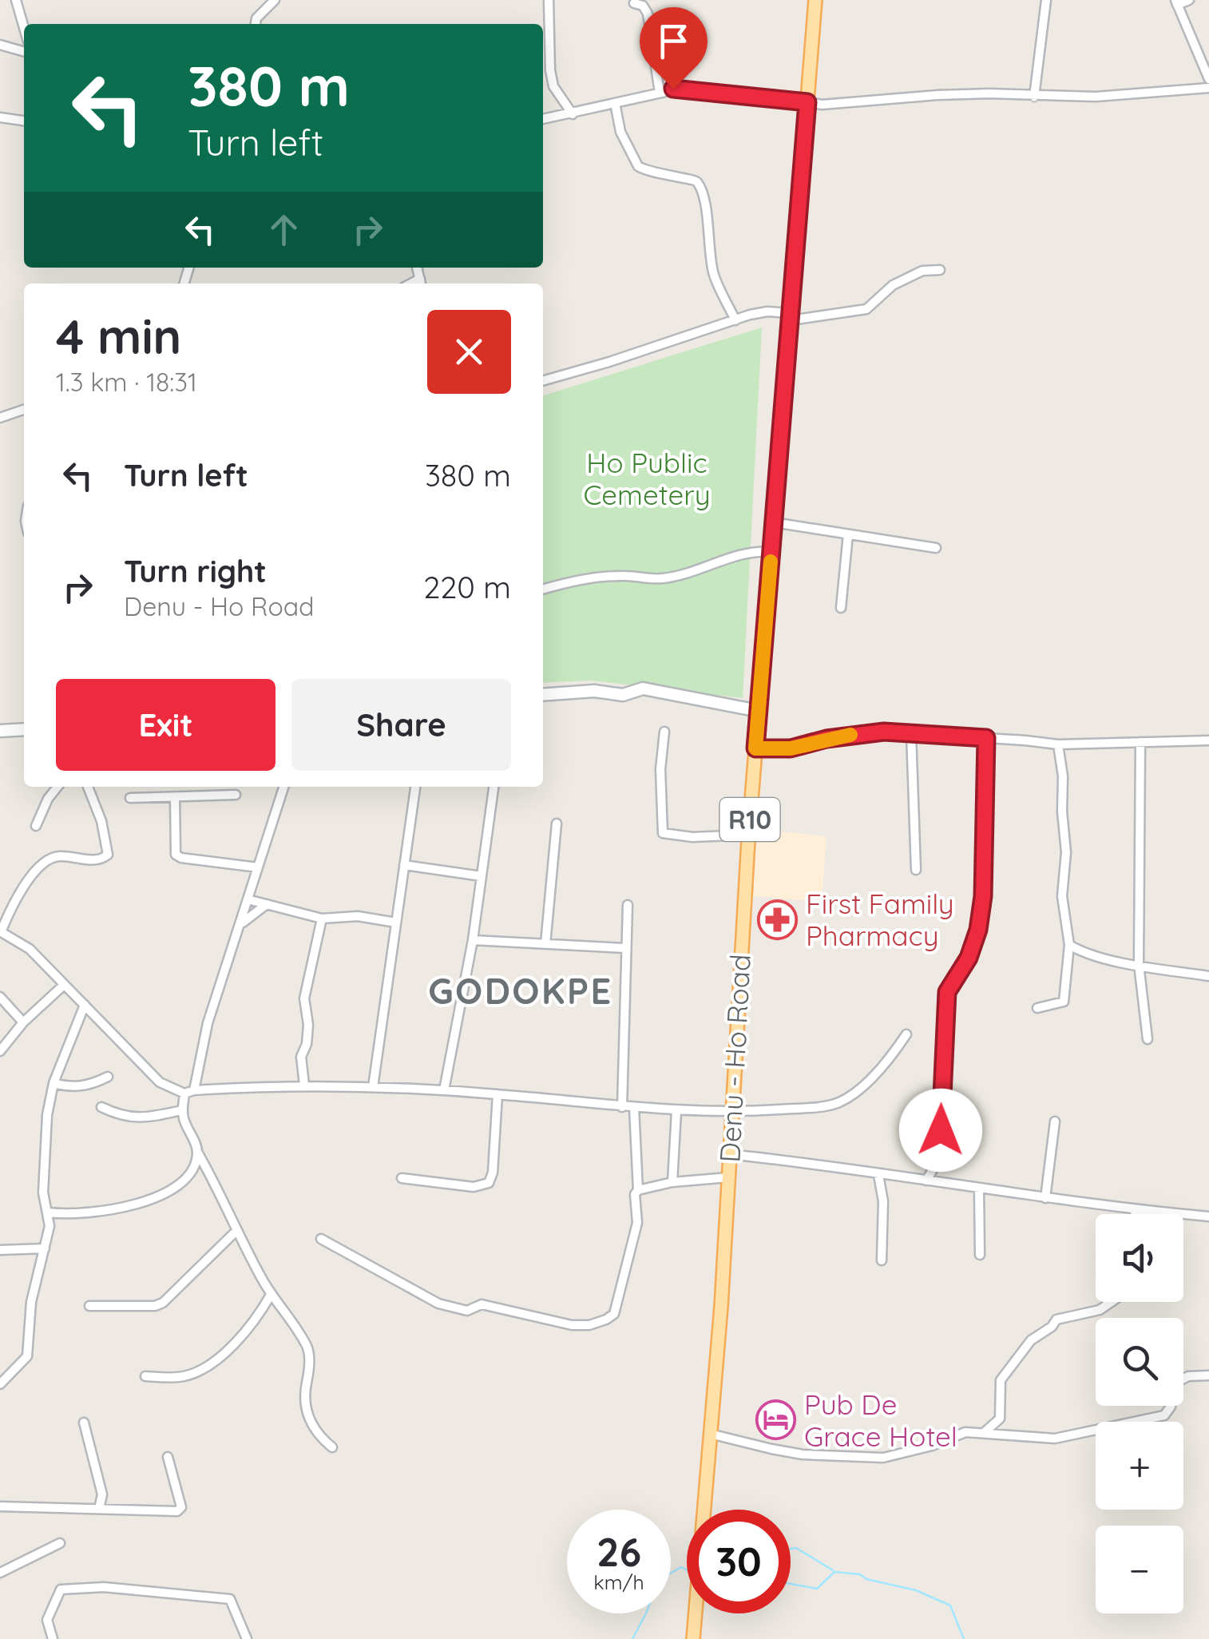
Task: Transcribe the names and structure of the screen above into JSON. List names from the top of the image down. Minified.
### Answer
{"streets":{"main road":["R10","Denu - Ho Road"]},"districts":["GODOKPE"],"parks":["Ho Public Cemetery"],"places":{"pharmacy":["First Family Pharmacy"],"hotel":["Pub De Grace Hotel"]},"page":{"turn":["380 m","Turn left"],"heading":["4 min","1.3 km · 18:31"],"list":[{"name":"Turn left","value":"380 m"},{"name":"Turn right","note":"Denu - Ho Road","value":"220 m"}],"buttons":["Exit","Share"],"map_buttons":["+","−"],"speed":"26 km/h","limit":"30"}}
